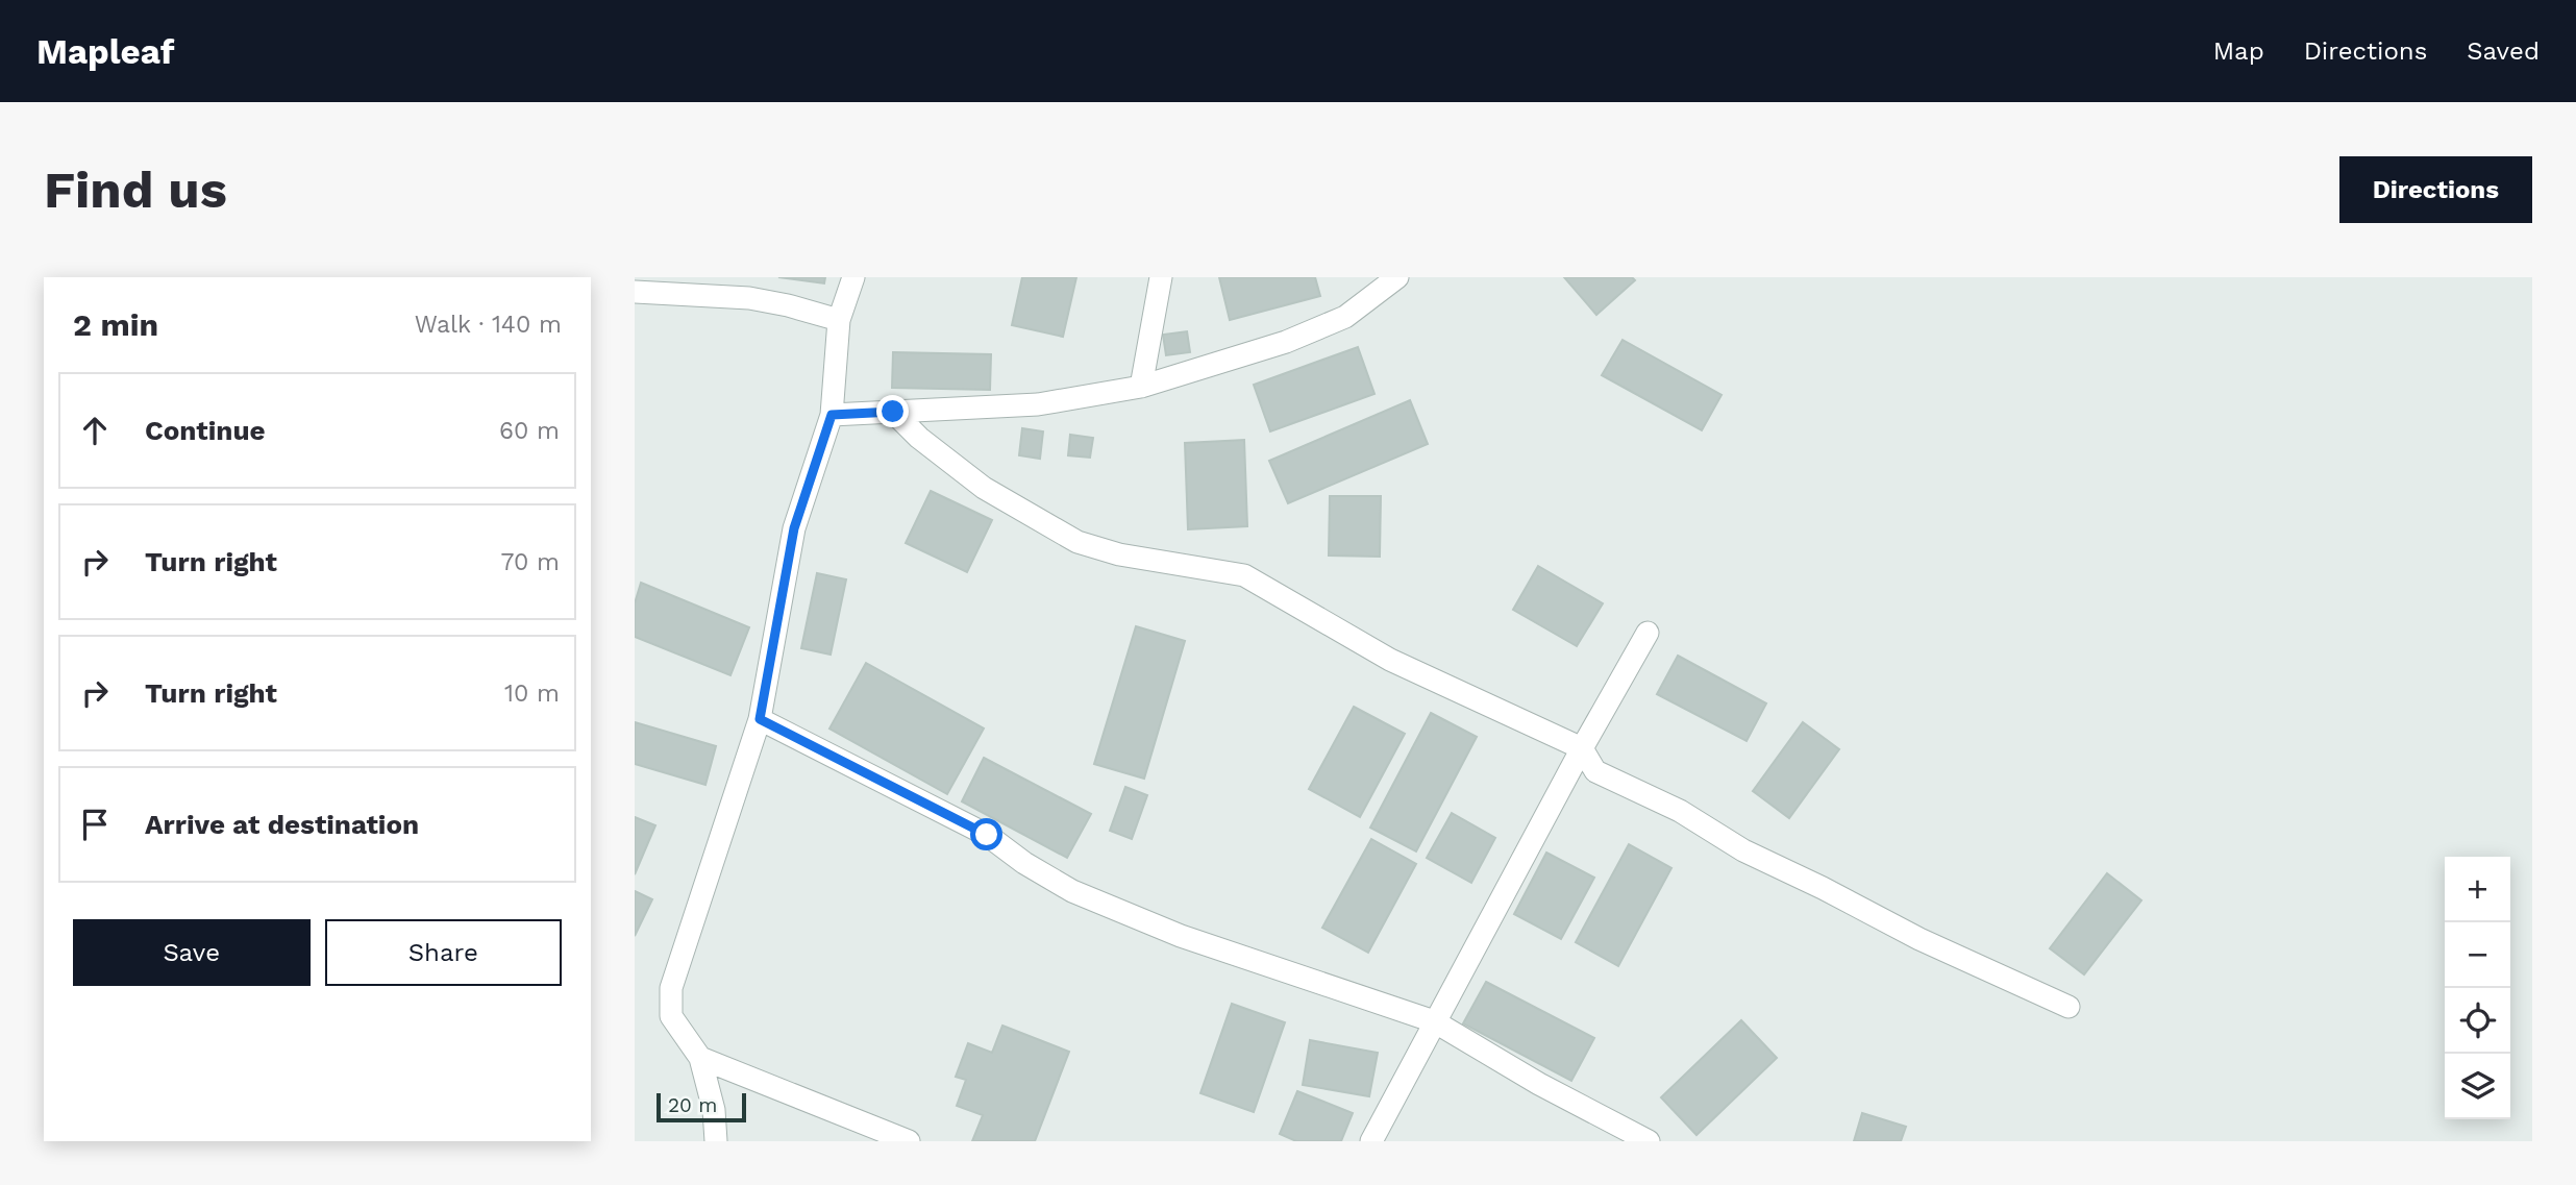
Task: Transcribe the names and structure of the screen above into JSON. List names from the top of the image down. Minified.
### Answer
{"scale_bar":"20 m","page":{"header":"Mapleaf","nav":["Map","Directions","Saved"],"buttons":["Directions",["Save","Share"]],"title":"Find us","heading":["2 min","Walk · 140 m"],"list":[["Continue","60 m"],["Turn right","70 m"],["Turn right","10 m"],"Arrive at destination"],"map_buttons":["+","−"],"scale":"20 m"}}
